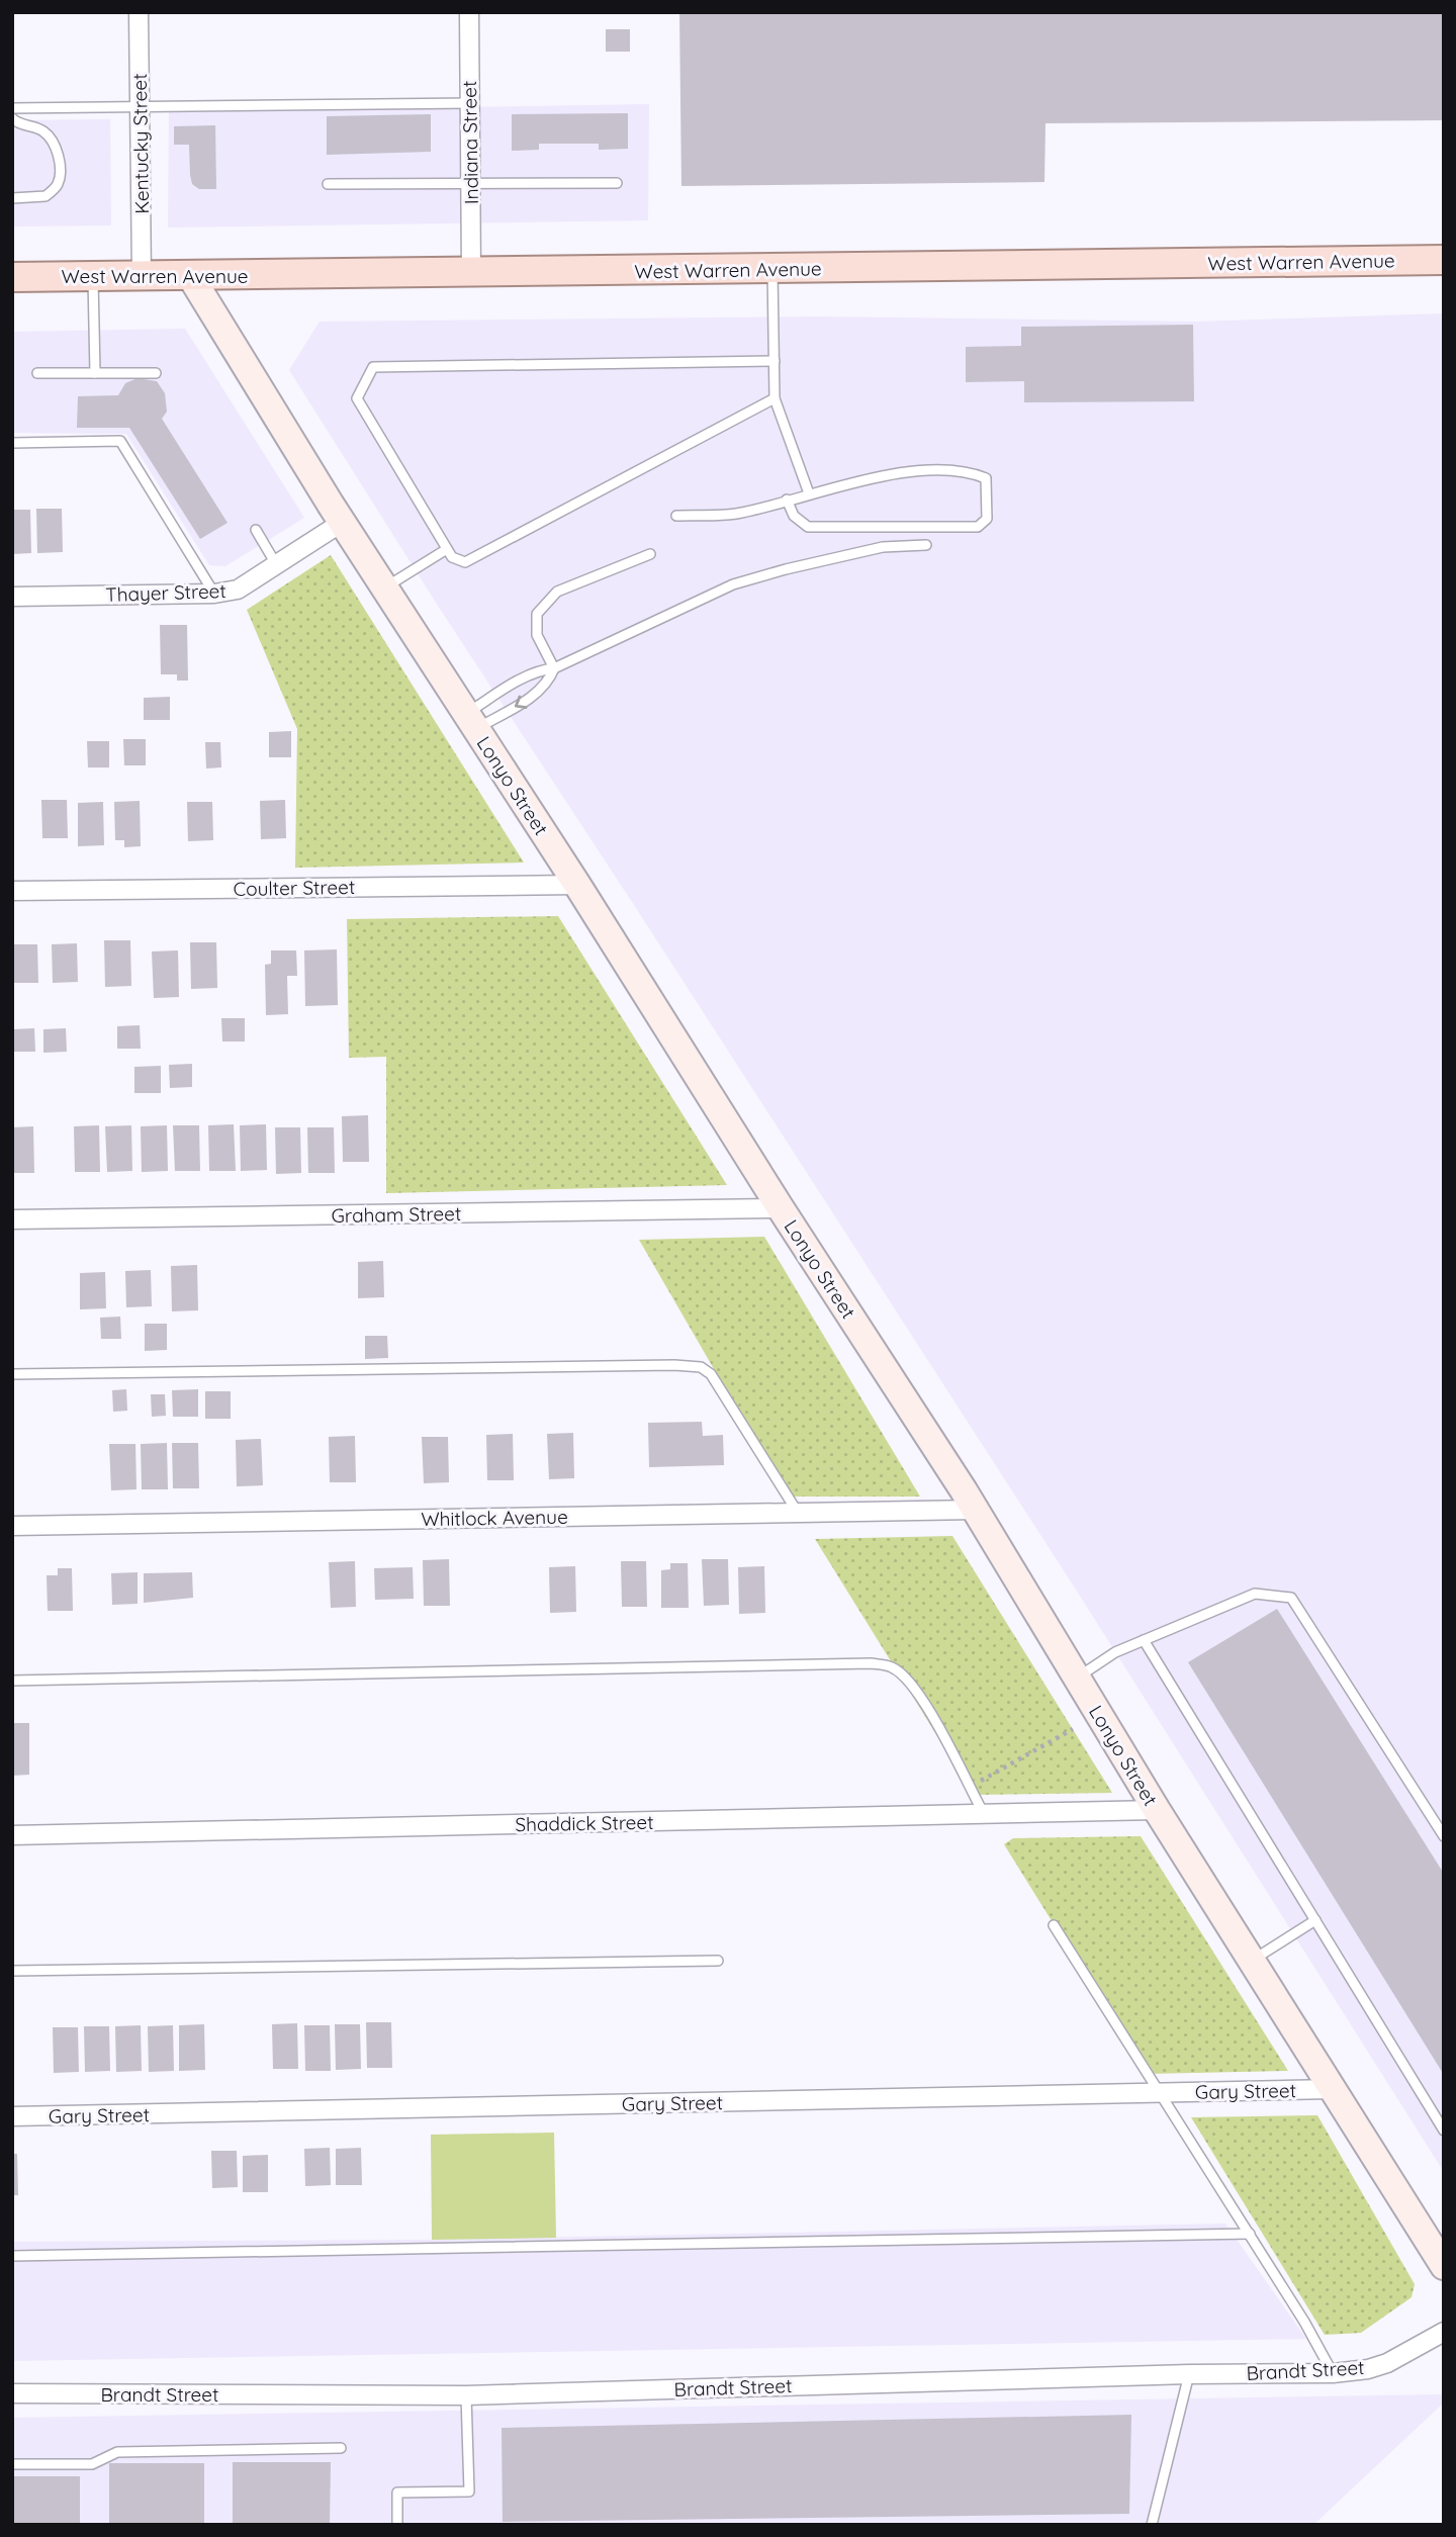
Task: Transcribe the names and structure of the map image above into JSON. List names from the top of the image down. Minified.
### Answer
{"streets":{"main road":["West Warren Avenue"],"street":["Indiana Street","Kentucky Street","Thayer Street","Lonyo Street","Coulter Street","Graham Street","Whitlock Avenue","Shaddick Street","Gary Street","Brandt Street"]},"crossings":[["Indiana Street","West Warren Avenue"],["Kentucky Street","West Warren Avenue"],["West Warren Avenue","Lonyo Street"],["Thayer Street","Lonyo Street"],["Lonyo Street","Coulter Street"],["Lonyo Street","Graham Street"],["Lonyo Street","Whitlock Avenue"],["Lonyo Street","Shaddick Street"],["Lonyo Street","Gary Street"]]}
